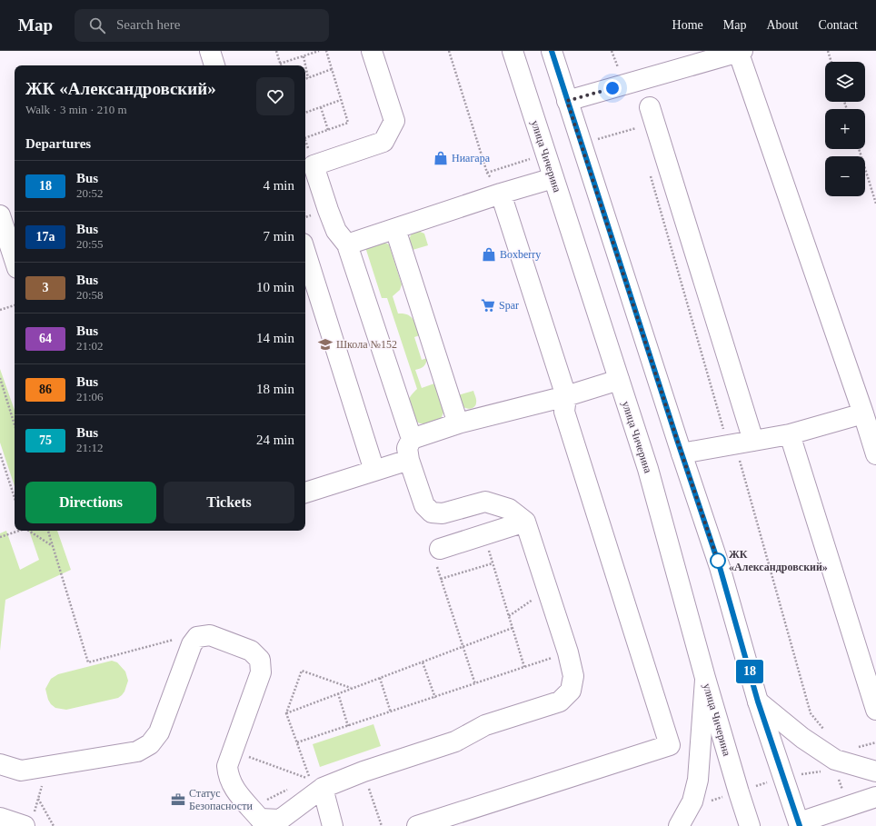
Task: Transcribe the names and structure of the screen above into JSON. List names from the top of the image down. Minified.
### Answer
{"streets":{"main road":["улица Чичерина"]},"places":{"shop":["Ниагара","Boxberry"],"supermarket":["Spar"],"school or university":["Школа №152"],"other":["ЖК «Александровский»"],"office":["Статус Безопасности"]},"lines":["bus line 18"],"page":{"header":"Map","search":"Search here","nav":["Home","Map","About","Contact"],"on_map":"18","map_buttons":["+","−"],"heading":[["ЖК «Александровский»","Walk · 3 min · 210 m"],"Departures"],"list":[{"mark":"18","name":"Bus","note":"20:52","value":"4 min"},{"mark":"17a","name":"Bus","note":"20:55","value":"7 min"},{"mark":"3","name":"Bus","note":"20:58","value":"10 min"},{"mark":"64","name":"Bus","note":"21:02","value":"14 min"},{"mark":"86","name":"Bus","note":"21:06","value":"18 min"},{"mark":"75","name":"Bus","note":"21:12","value":"24 min"}],"buttons":["Directions","Tickets"]}}
